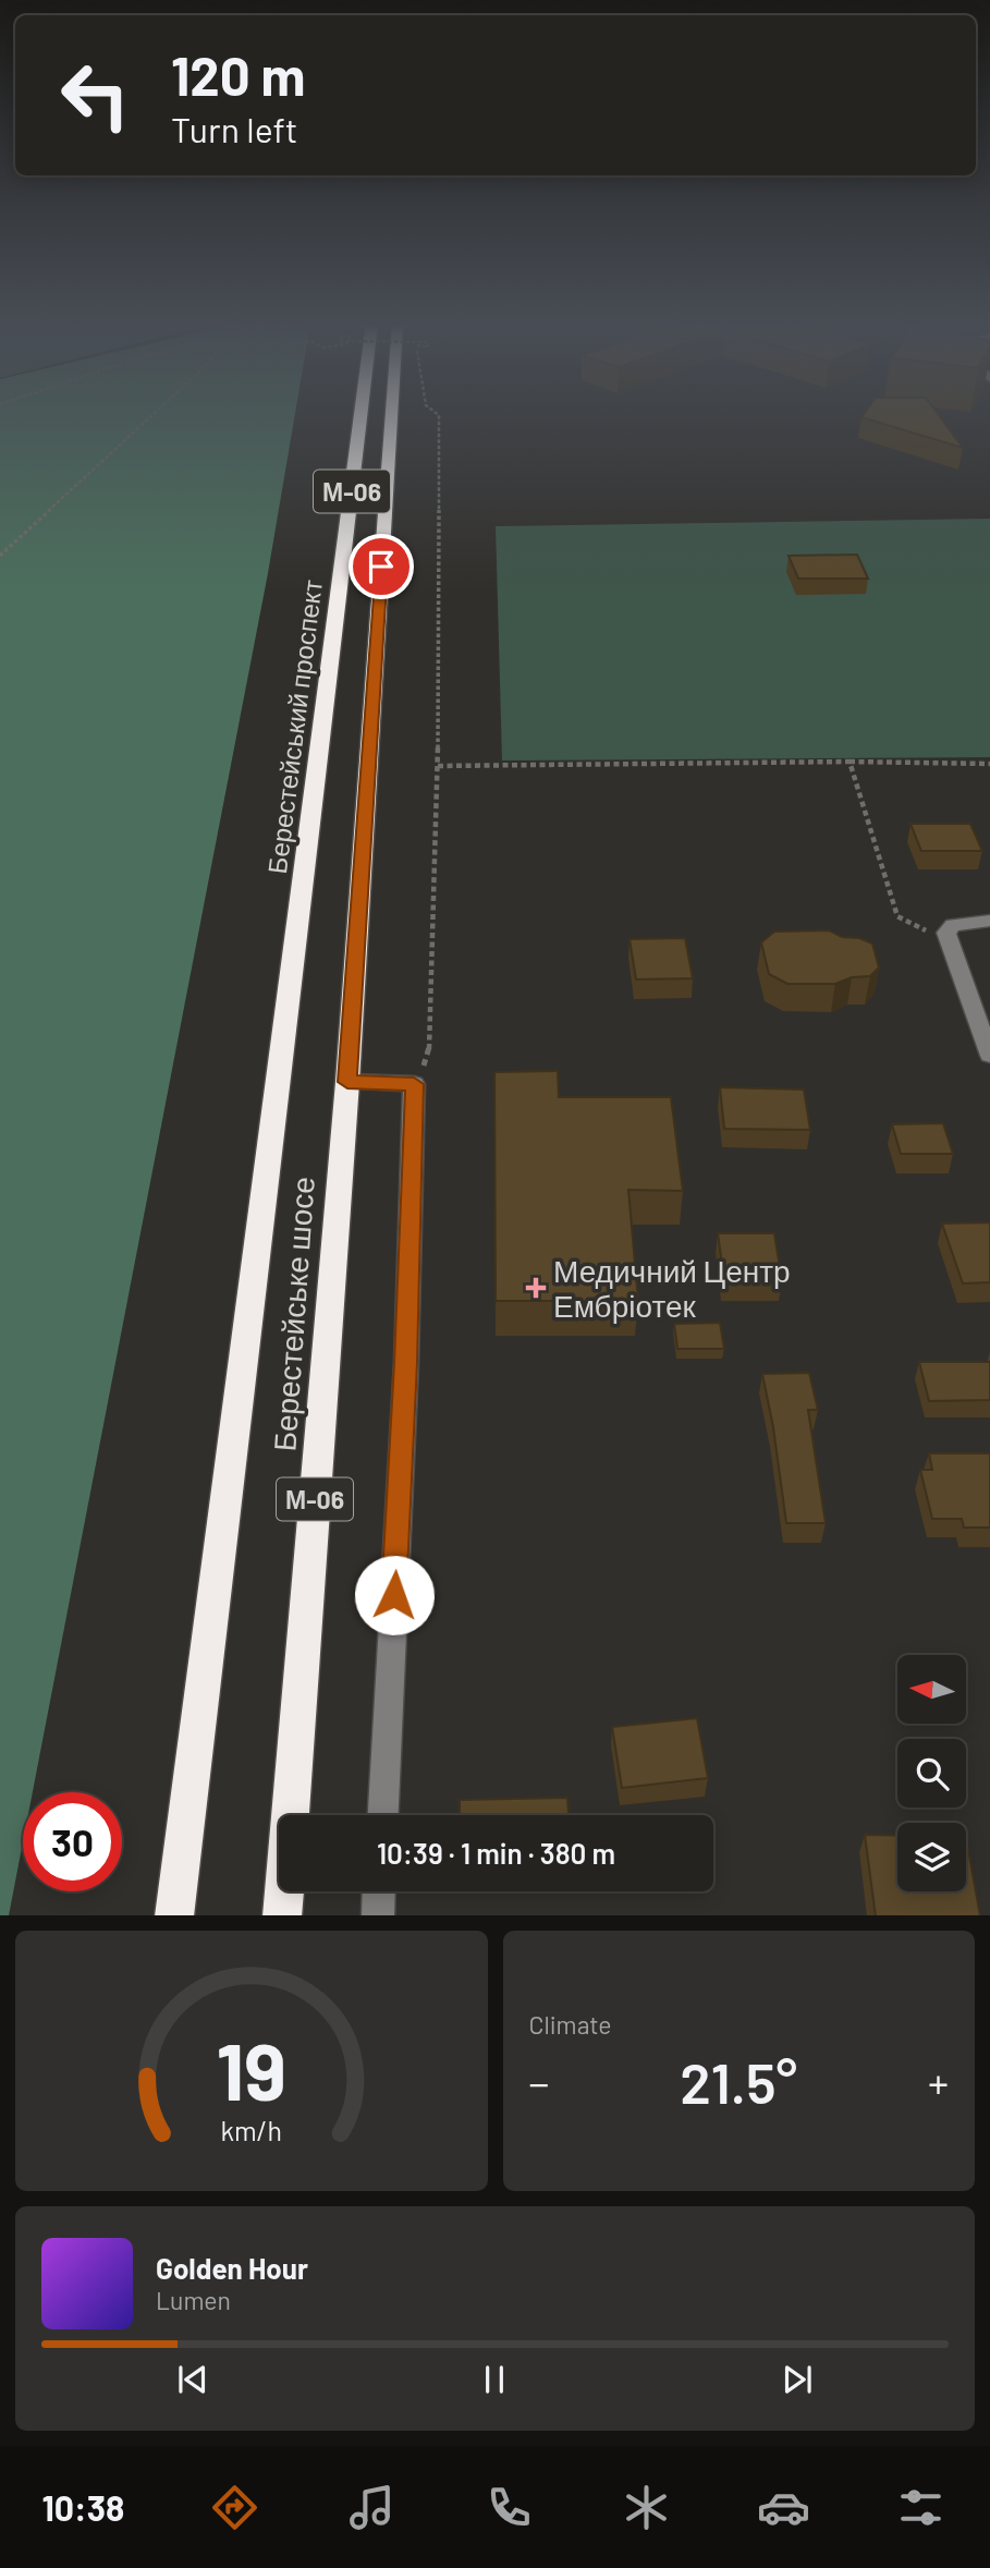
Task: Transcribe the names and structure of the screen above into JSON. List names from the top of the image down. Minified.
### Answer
{"streets":{"highway":["М-06","Берестейський проспект","Берестейське шосе"]},"crossings":[["М-06","Берестейське шосе"],["Берестейський проспект","Берестейське шосе"]],"places":{"health":["Медичний Центр Ембріотек"]},"north":"left","page":{"turn":["120 m","Turn left"],"limit":"30","trip":"10:39 · 1 min · 380 m","tile":"Climate","heat":["−","21.5°","+"],"song":["Golden Hour","Lumen"],"tabs":"10:38","gauge":["19","km/h"]}}
